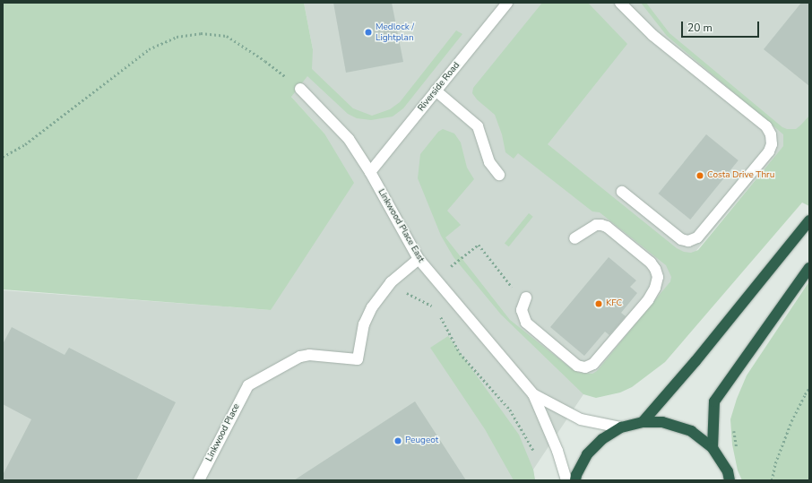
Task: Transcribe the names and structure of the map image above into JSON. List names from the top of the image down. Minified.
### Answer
{"streets":{"street":["Riverside Road","Linkwood Place East","Linkwood Place"]},"crossings":[["Riverside Road","Linkwood Place East"]],"places":["Medlock / Lightplan","Costa Drive Thru","KFC","Peugeot"],"scale_bar":"20 m"}
